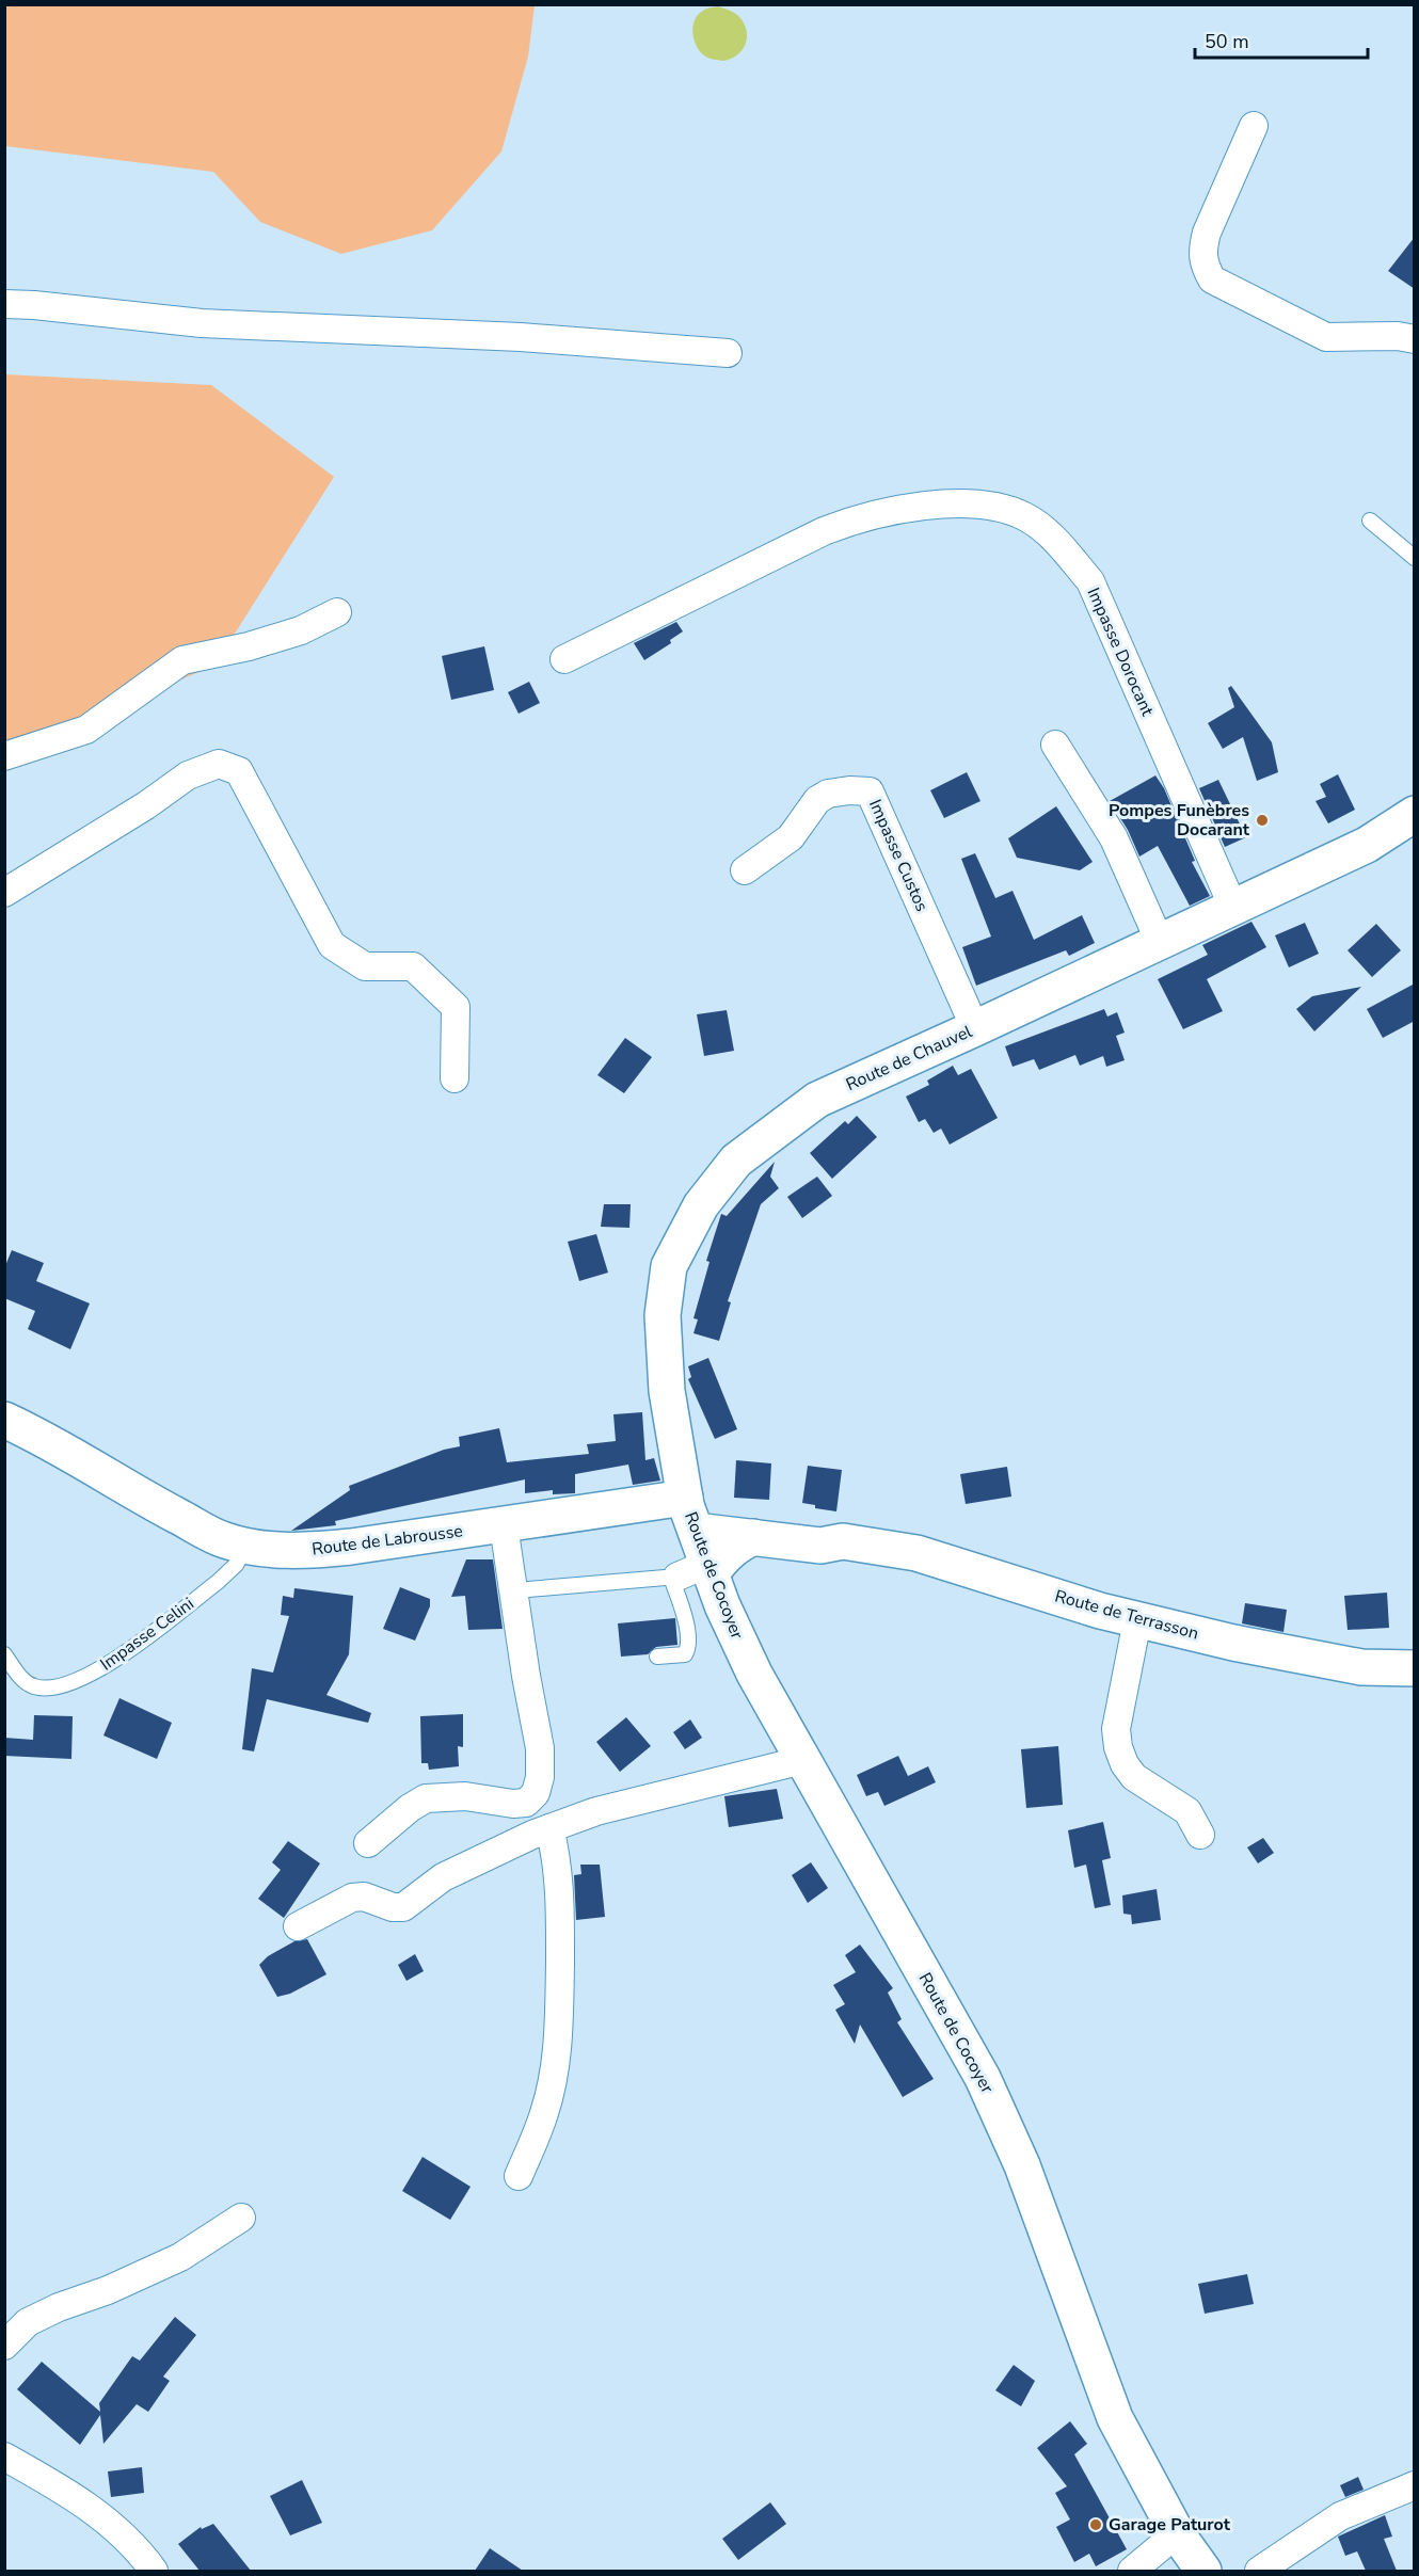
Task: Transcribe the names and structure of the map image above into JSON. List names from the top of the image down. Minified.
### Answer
{"streets":{"main road":["Route de Chauvel","Route de Labrousse","Route de Cocoyer","Route de Terrasson"],"street":["Impasse Dorocant","Impasse Custos"],"lane":["Impasse Celini"]},"crossings":[["Impasse Dorocant","Route de Chauvel"],["Impasse Custos","Route de Chauvel"],["Route de Chauvel","Route de Labrousse"],["Route de Chauvel","Route de Cocoyer"],["Route de Chauvel","Route de Terrasson"],["Route de Labrousse","Route de Cocoyer"],["Route de Labrousse","Route de Terrasson"],["Route de Labrousse","Impasse Celini"],["Route de Cocoyer","Route de Terrasson"]],"places":["Pompes Funèbres Docarant","Garage Paturot"],"scale_bar":"50 m"}
